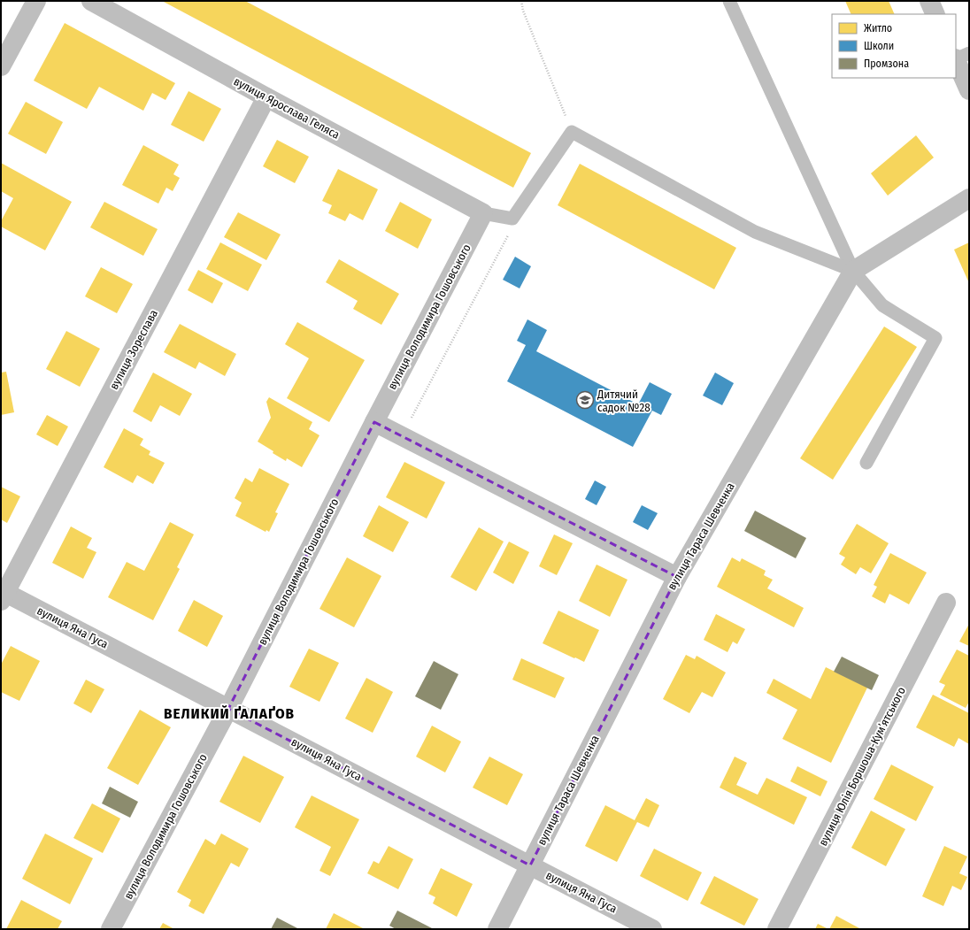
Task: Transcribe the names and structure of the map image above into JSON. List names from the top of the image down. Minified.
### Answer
{"streets":{"street":["вулиця Ярослава Геляса","вулиця Володимира Гошовського","вулиця Зореслава","вулиця Тараса Шевченка","вулиця Яна Гуса","вулиця Юлія Боршоша-Кумʼятського"]},"crossings":[["вулиця Ярослава Геляса","вулиця Володимира Гошовського"],["вулиця Ярослава Геляса","вулиця Зореслава"],["вулиця Володимира Гошовського","вулиця Яна Гуса"],["вулиця Зореслава","вулиця Яна Гуса"],["вулиця Тараса Шевченка","вулиця Яна Гуса"]],"districts":["ВЕЛИКИЙ ҐАЛАҐОВ"],"places":{"school or university":["Дитячий садок №28"]},"legend":["Житло","Школи","Промзона"]}
